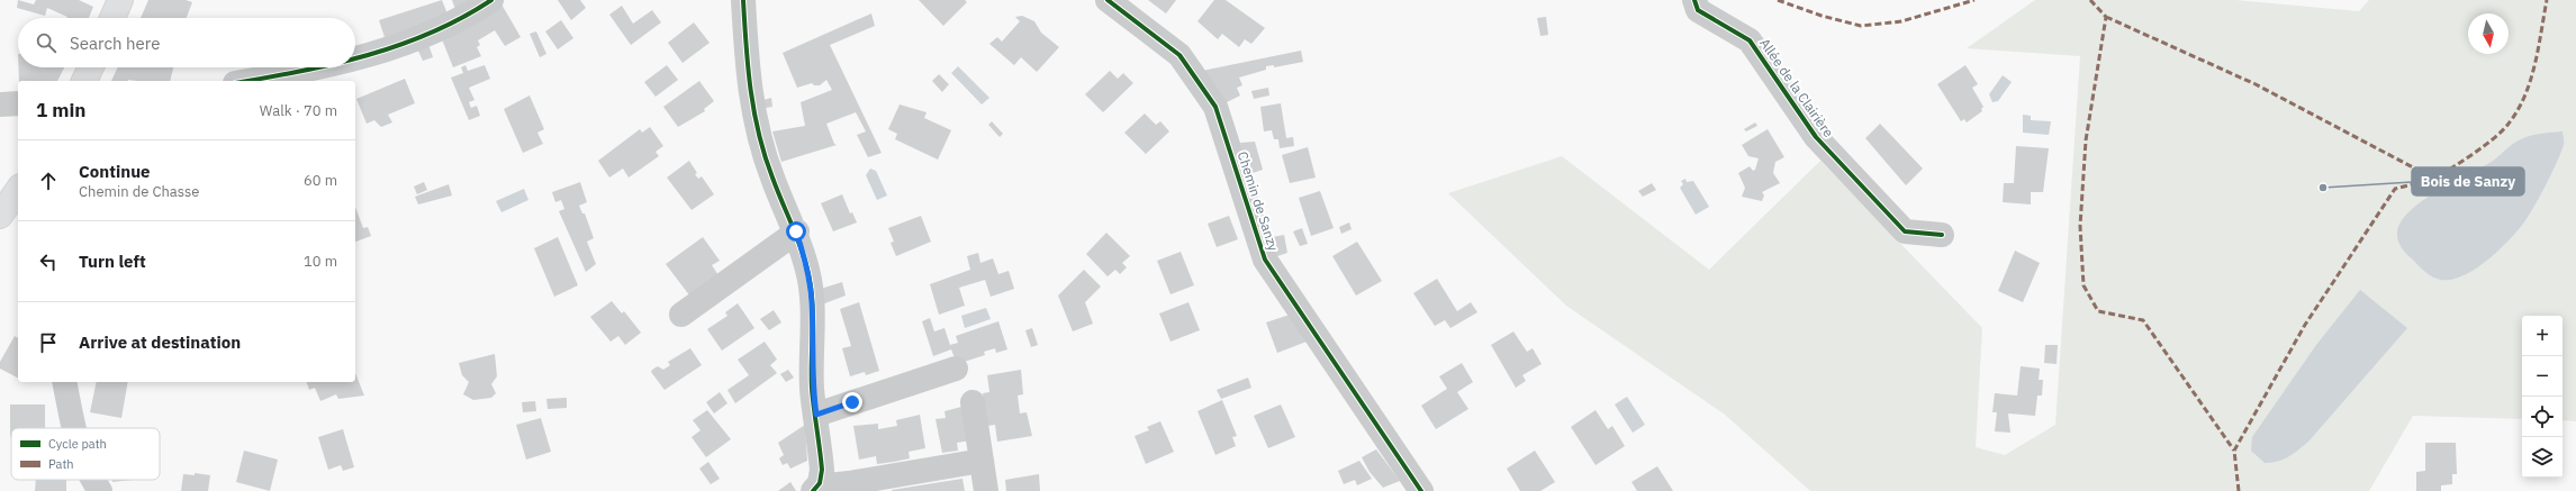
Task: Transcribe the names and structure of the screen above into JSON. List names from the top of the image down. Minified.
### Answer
{"streets":{"street":["Allée de la Clairière","Chemin de Sanzy"]},"places":["Bois de Sanzy"],"legend":["Cycle path","Path"],"north":"bottom","page":{"search":"Search here","heading":["1 min","Walk · 70 m"],"list":[["Continue","Chemin de Chasse","60 m"],["Turn left","10 m"],"Arrive at destination"],"map_buttons":["+","−"]}}
